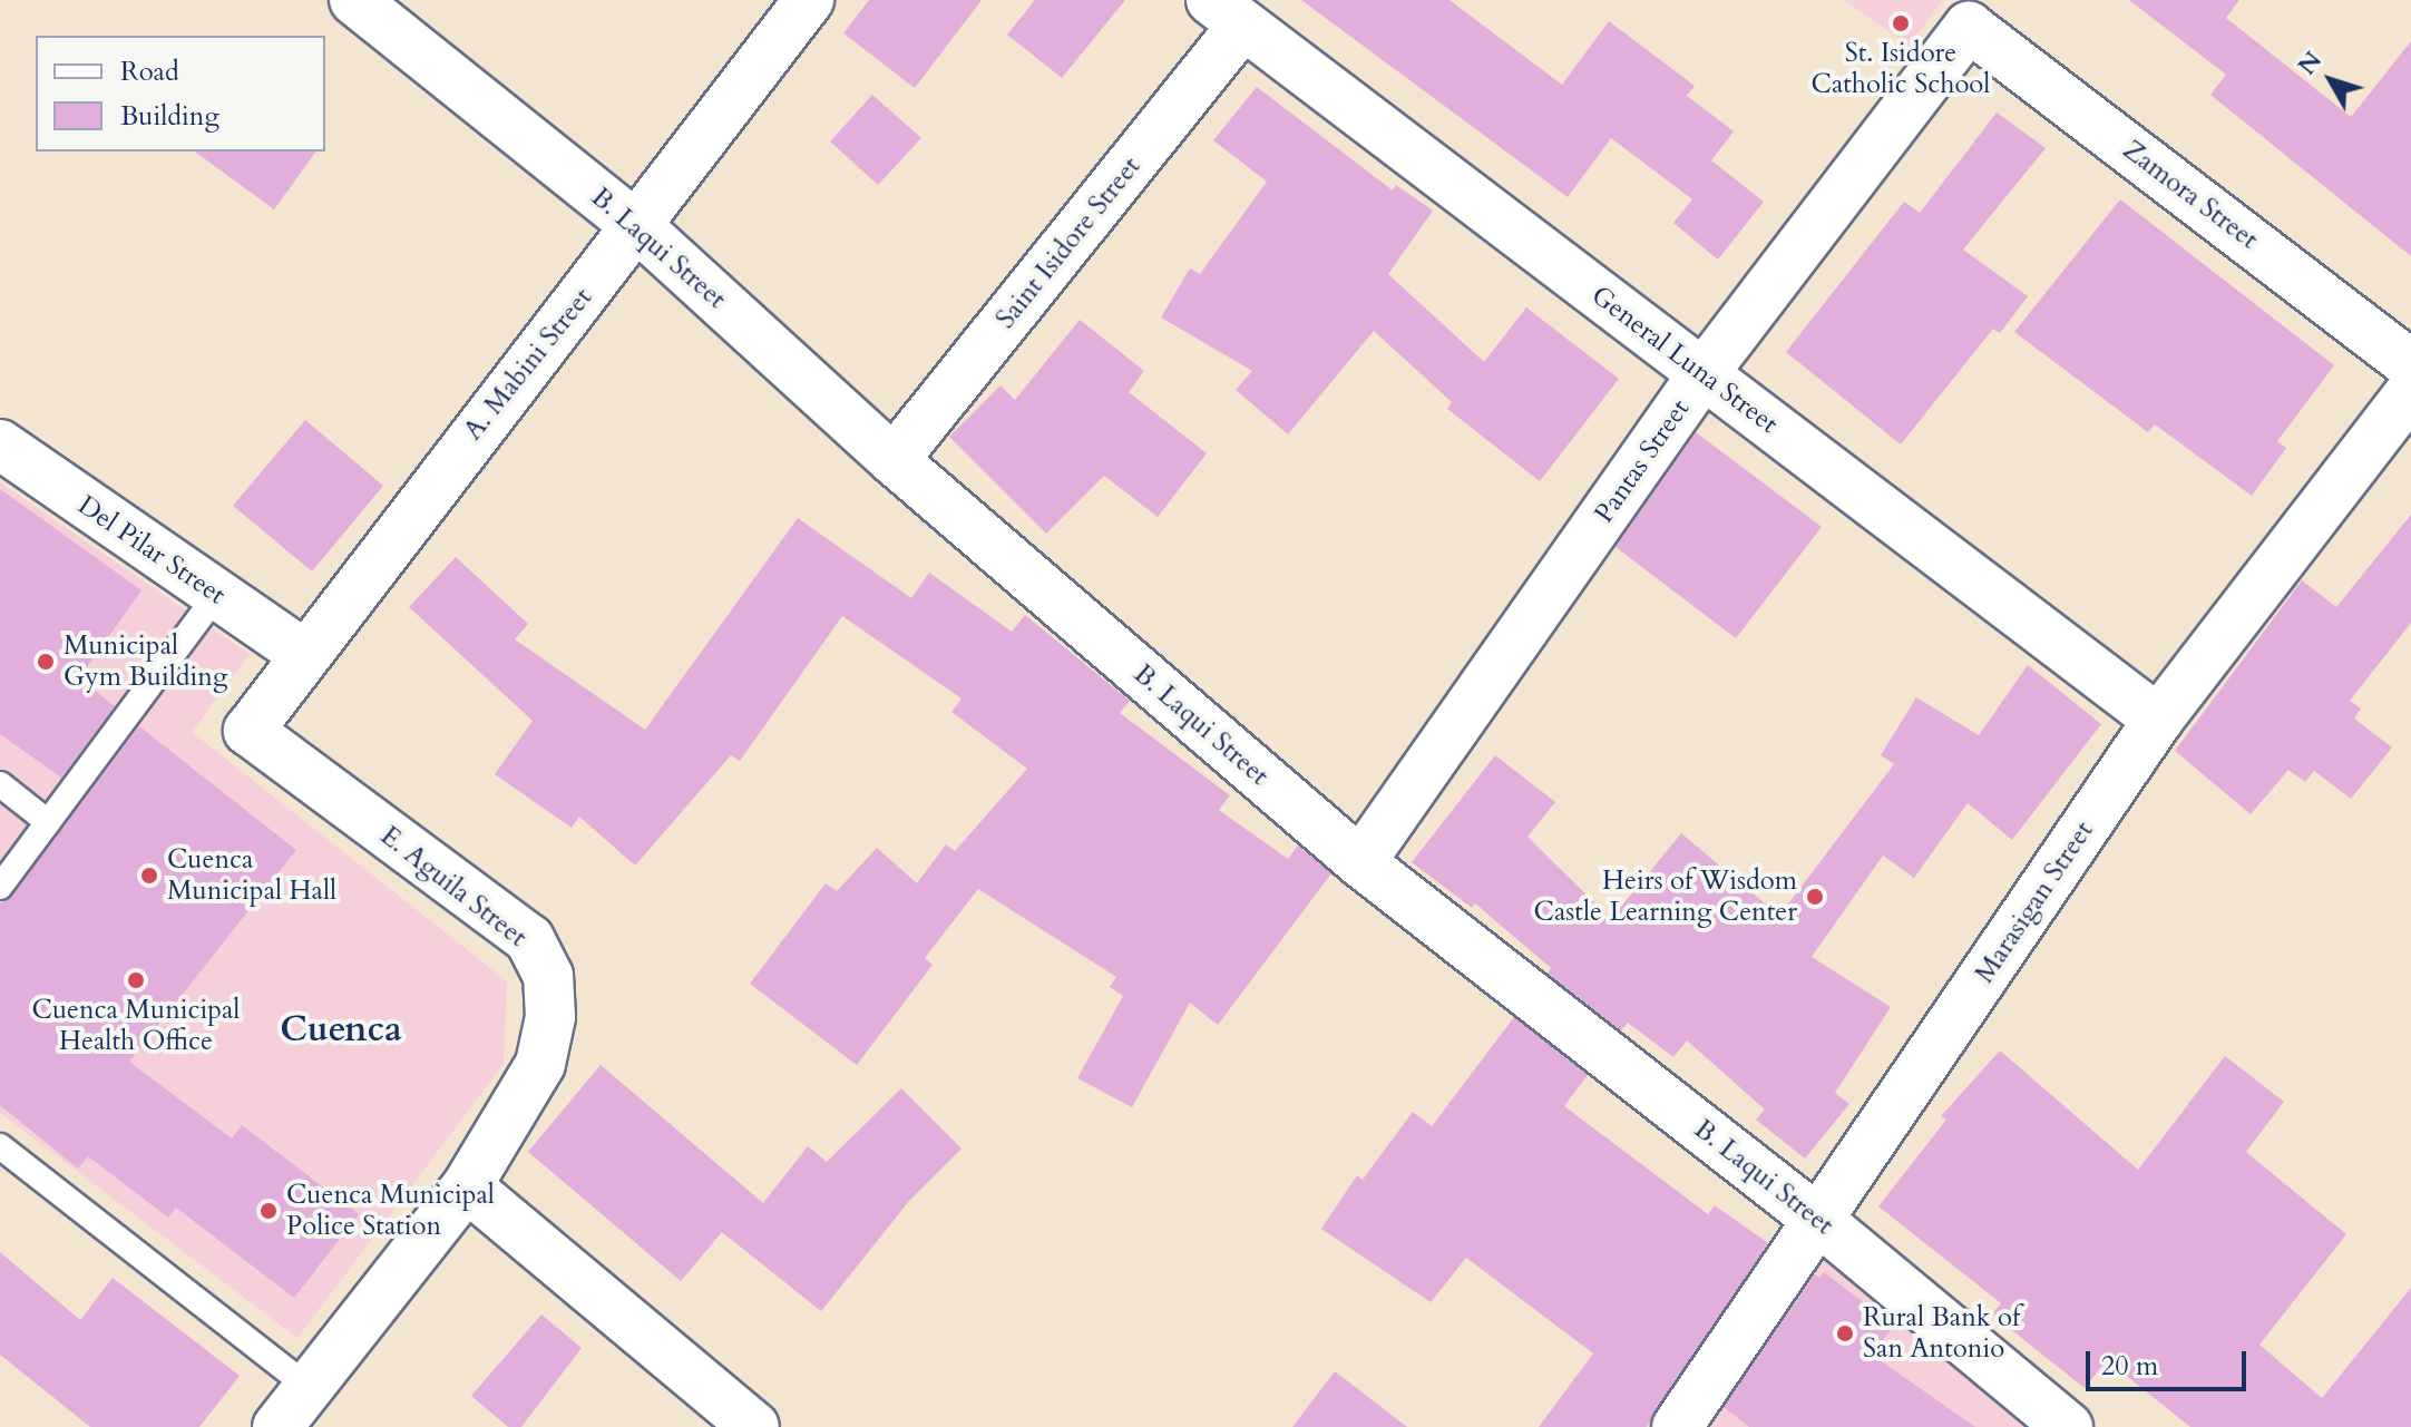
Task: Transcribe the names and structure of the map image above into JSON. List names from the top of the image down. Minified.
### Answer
{"streets":{"street":["Zamora Street","Saint Isidore Street","B. Laqui Street","General Luna Street","A. Mabini Street","Pantas Street","Del Pilar Street","E. Aguila Street","Marasigan Street"]},"crossings":[["Zamora Street","Pantas Street"],["Saint Isidore Street","B. Laqui Street"],["Saint Isidore Street","General Luna Street"],["B. Laqui Street","A. Mabini Street"],["B. Laqui Street","Pantas Street"],["B. Laqui Street","Marasigan Street"],["General Luna Street","Pantas Street"],["General Luna Street","Marasigan Street"],["A. Mabini Street","Del Pilar Street"],["A. Mabini Street","E. Aguila Street"]],"districts":["Cuenca"],"places":["St. Isidore Catholic School","Municipal Gym Building","Cuenca Municipal Hall","Heirs of Wisdom Castle Learning Center","Cuenca Municipal Health Office","Cuenca Municipal Police Station","Rural Bank of San Antonio"],"legend":["Road","Building"],"scale_bar":"20 m","north":"top left"}
